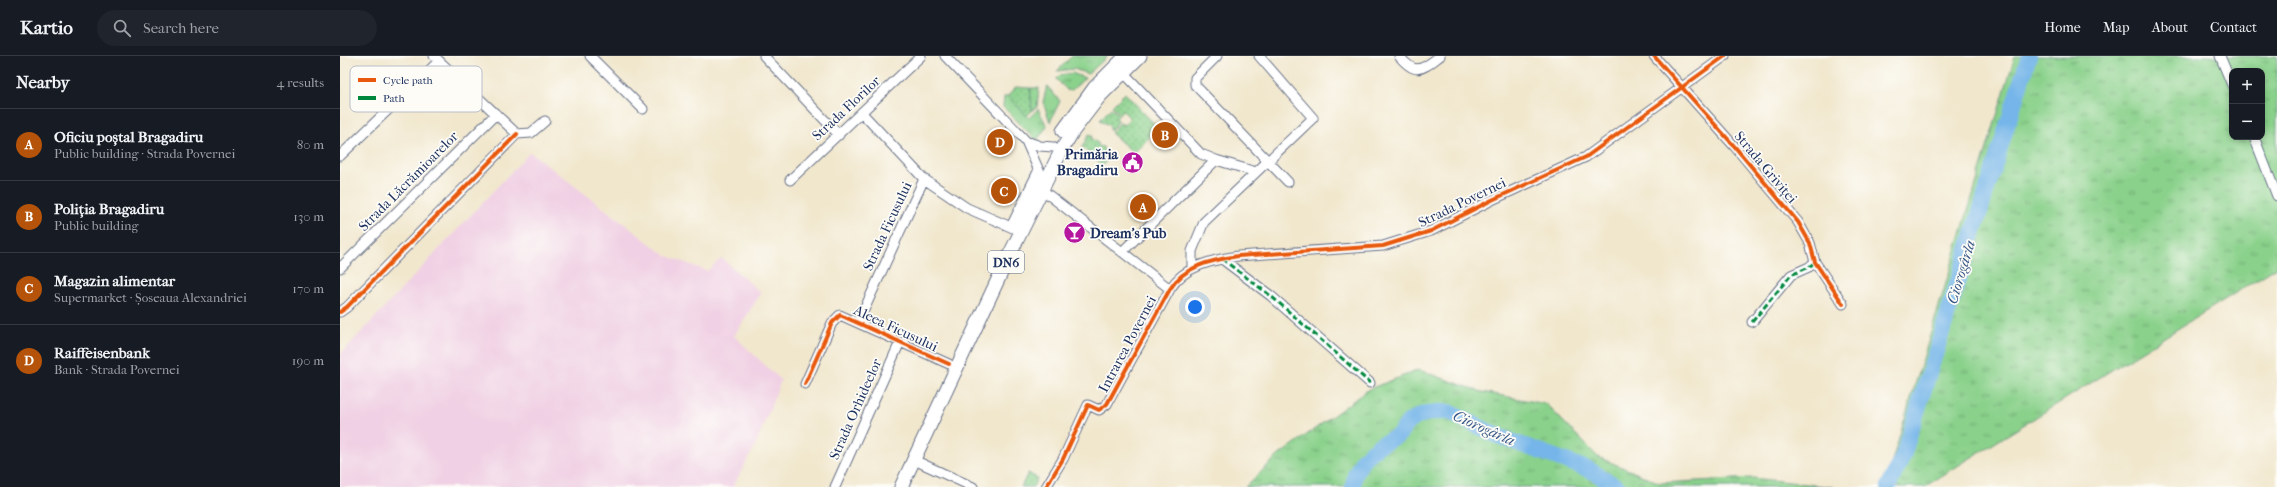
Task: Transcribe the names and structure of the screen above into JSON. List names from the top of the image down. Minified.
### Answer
{"streets":{"highway":["DN6"],"street":["Strada Florilor","Strada Griviței","Strada Lăcrămioarelor","Strada Povernei","Strada Ficusului","Aleea Ficusului","Intrarea Povernei","Strada Orhideelor"]},"crossings":[["Strada Florilor","Strada Ficusului"],["Strada Griviței","Strada Povernei"],["Strada Povernei","Intrarea Povernei"],["Strada Ficusului","Aleea Ficusului"],["DN6","Aleea Ficusului"],["Aleea Ficusului","Strada Orhideelor"]],"water":["Ciorogârla"],"places":{"public building":["Primăria Bragadiru"],"bar":["Dream's Pub"]},"legend":["Cycle path","Path"],"page":{"header":"Kartio","search":"Search here","nav":["Home","Map","About","Contact"],"heading":["Nearby","4 results"],"map_buttons":["+","−"],"list":[{"mark":"A","name":"Oficiu poștal Bragadiru","note":"Public building · Strada Povernei","value":"80 m"},{"mark":"B","name":"Poliția Bragadiru","note":"Public building","value":"130 m"},{"mark":"C","name":"Magazin alimentar","note":"Supermarket · Șoseaua Alexandriei","value":"170 m"},{"mark":"D","name":"Raiffeisenbank","note":"Bank · Strada Povernei","value":"190 m"}],"pins":["B","D","C","A"]}}
